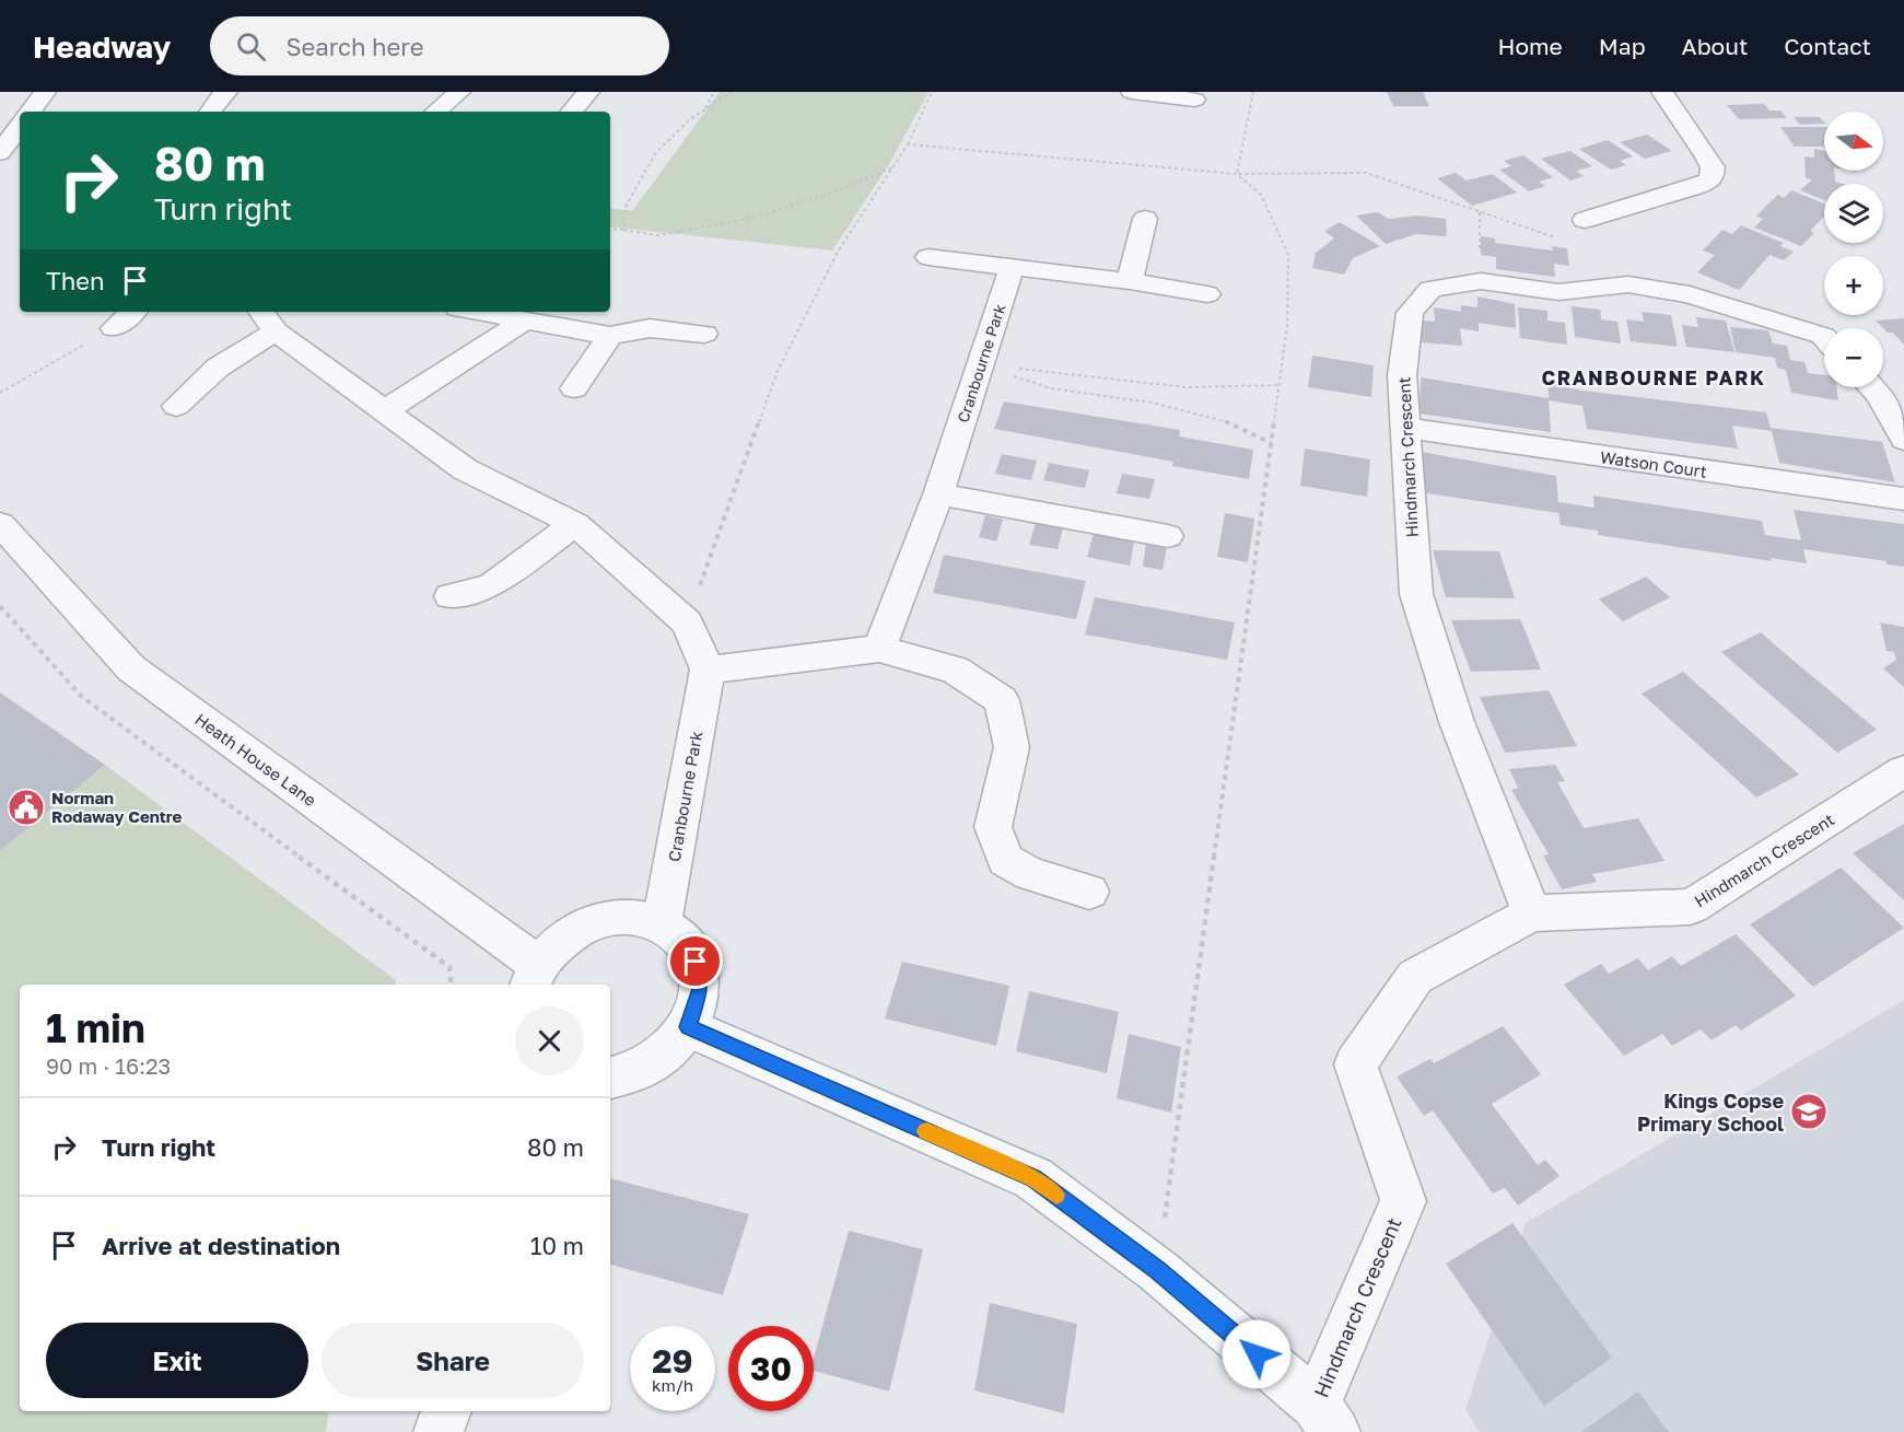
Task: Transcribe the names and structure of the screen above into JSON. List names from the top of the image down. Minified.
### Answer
{"streets":{"street":["Cranbourne Park","Hindmarch Crescent","Watson Court","Heath House Lane"]},"crossings":[["Hindmarch Crescent","Watson Court"]],"districts":["CRANBOURNE PARK"],"places":{"public building":["Norman Rodaway Centre"],"school or university":["Kings Copse Primary School"]},"north":"right","page":{"header":"Headway","search":"Search here","nav":["Home","Map","About","Contact"],"map_buttons":["+","−"],"turn":["80 m","Turn right"],"then":"Then","heading":["1 min","90 m · 16:23"],"list":[{"name":"Turn right","value":"80 m"},{"name":"Arrive at destination","value":"10 m"}],"buttons":["Exit","Share"],"speed":"29 km/h","limit":"30"}}
